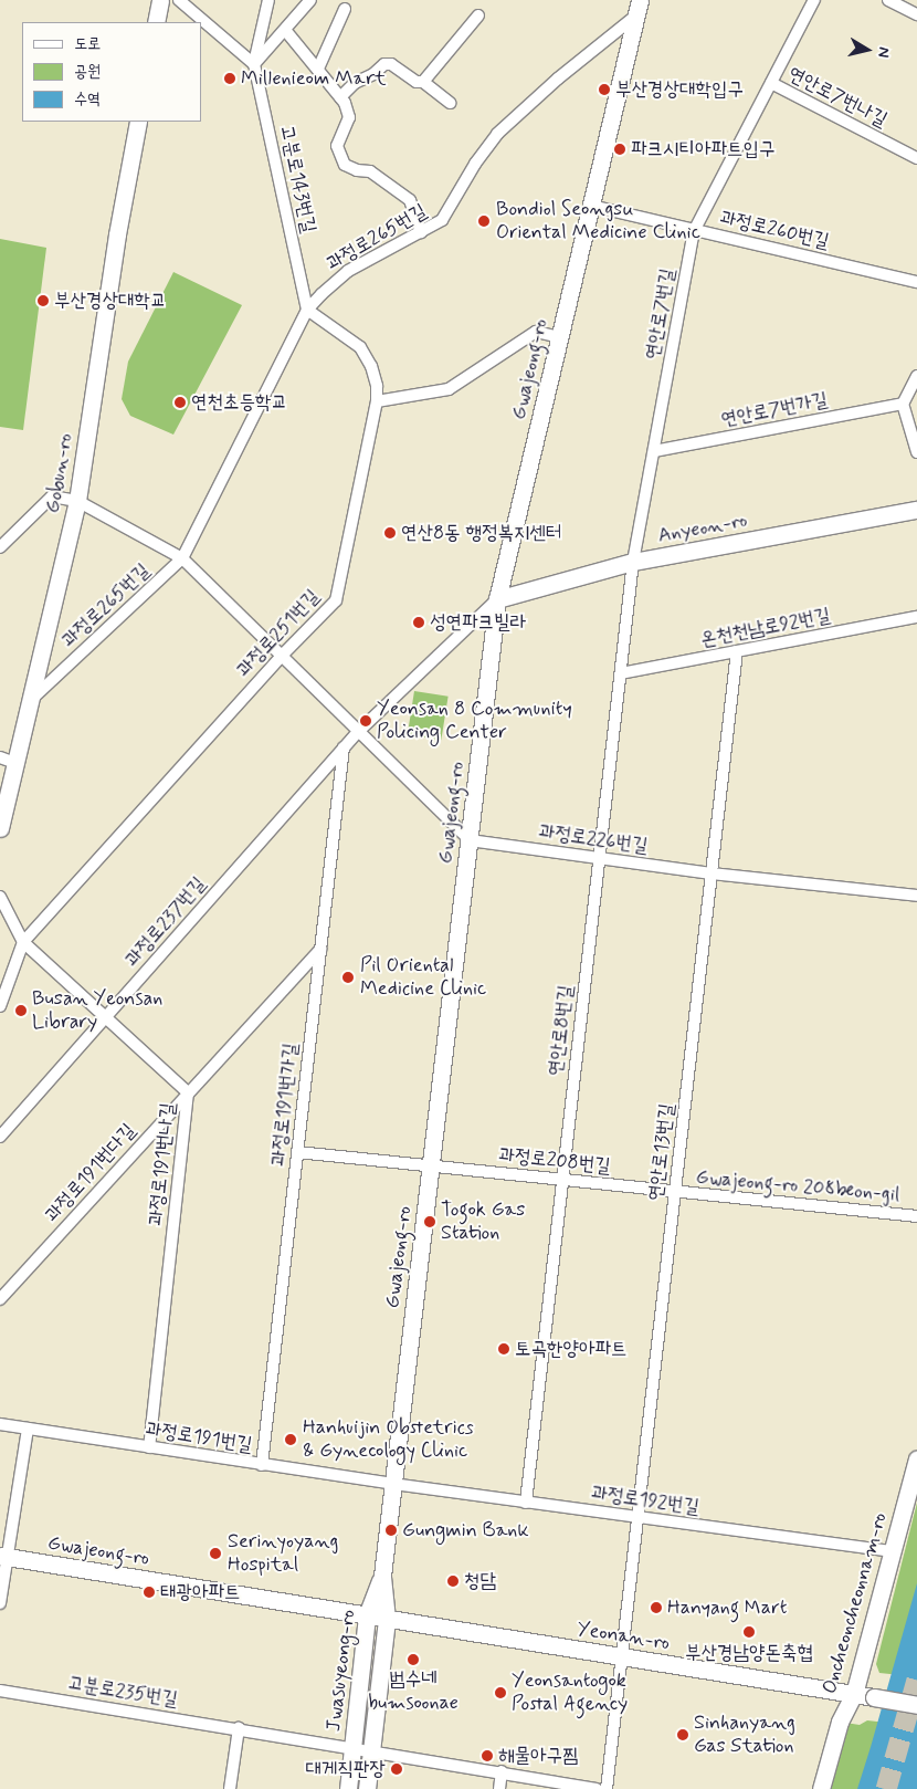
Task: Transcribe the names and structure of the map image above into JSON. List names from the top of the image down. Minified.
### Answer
{"streets":{"main road":["Gwajeong-ro","Gobun-ro","Anyeon-ro","Oncheoncheonnam-ro","Yeonan-ro","Jwasuyeong-ro"],"street":["연안로7번나길","고분로143번길","과정로260번길","과정로265번길","연안로7번길","연안로7번가길","온천천남로92번길","과정로251번길","과정로226번길","과정로237번길","연안로8번길","과정로191번가길","연안로13번길","과정로208번길","과정로191번나길","과정로191번다길","Gwajeong-ro 208beon-gil","과정로191번길","과정로192번길","고분로235번길"]},"crossings":[["연안로7번나길","연안로7번길"],["고분로143번길","과정로265번길"],["과정로260번길","연안로7번길"],["과정로260번길","Gwajeong-ro"],["과정로265번길","Gwajeong-ro"],["과정로265번길","Gobun-ro"],["연안로7번길","연안로7번가길"],["연안로7번길","Anyeon-ro"],["연안로7번길","연안로8번길"],["Gwajeong-ro","Anyeon-ro"],["Gwajeong-ro","과정로226번길"],["Gwajeong-ro","과정로237번길"],["Gwajeong-ro","과정로208번길"],["Gwajeong-ro","과정로191번길"],["Gwajeong-ro","과정로192번길"],["Gwajeong-ro","Yeonan-ro"],["Gwajeong-ro","Jwasuyeong-ro"],["Anyeon-ro","과정로237번길"],["Anyeon-ro","연안로8번길"],["온천천남로92번길","연안로8번길"],["온천천남로92번길","연안로13번길"],["과정로251번길","과정로191번나길"],["과정로226번길","연안로8번길"],["과정로226번길","연안로13번길"],["과정로237번길","과정로191번가길"],["과정로237번길","과정로191번나길"],["연안로8번길","과정로208번길"],["연안로8번길","과정로192번길"],["과정로191번가길","과정로208번길"],["과정로191번가길","과정로191번다길"],["과정로191번가길","과정로191번길"],["연안로13번길","과정로208번길"],["연안로13번길","Gwajeong-ro 208beon-gil"],["연안로13번길","과정로192번길"],["연안로13번길","Yeonan-ro"],["과정로208번길","Gwajeong-ro 208beon-gil"],["과정로191번나길","과정로191번다길"],["과정로191번나길","과정로191번길"],["과정로191번길","과정로192번길"],["과정로192번길","Oncheoncheonnam-ro"],["Oncheoncheonnam-ro","Yeonan-ro"],["Yeonan-ro","Jwasuyeong-ro"],["Jwasuyeong-ro","고분로235번길"]],"places":["Millenieom Mart","부산경상대학입구","파크시티아파트입구","Bondiol Seongsu Oriental Medicine Clinic","부산경상대학교","연천초등학교","연산8동 행정복지센터","성연파크빌라","Yeonsan 8 Community Policing Center","Pil Oriental Medicine Clinic","Busan Yeonsan Library","Togok Gas Station","토곡한양아파트","Hanhuijin Obstetrics & Gynecology Clinic","Gungmin Bank","Serinyoyang Hospital","청담","태광아파트","Hanyang Mart","부산경남양돈축협","범수네 bumsoonae","Yeonsantogok Postal Agency","Sinhanyang Gas Station","해물아구찜","대게직판장"],"legend":["도로","공원","수역"],"north":"right"}
